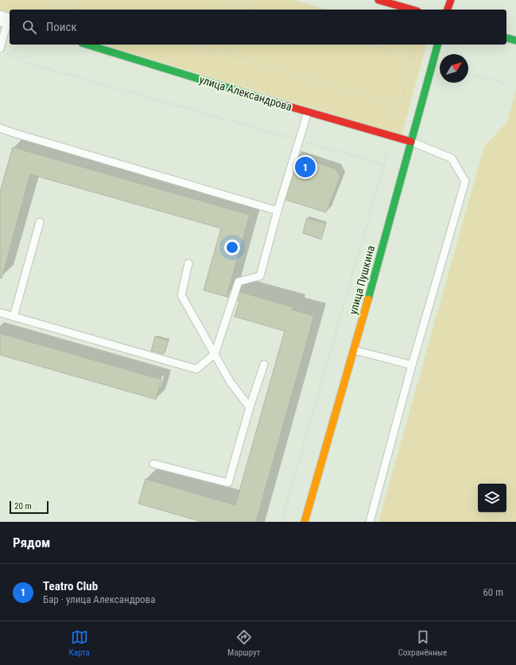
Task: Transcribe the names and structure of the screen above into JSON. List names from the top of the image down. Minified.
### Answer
{"streets":{"street":["улица Александрова","улица Пушкина"]},"crossings":[["улица Александрова","улица Пушкина"]],"scale_bar":"20 m","north":"top right","page":{"search":"Поиск","pins":"1","scale":"20 m","heading":"Рядом","list":[{"mark":"1","name":"Teatro Club","note":"Бар · улица Александрова","value":"60 m"}],"nav":["Карта","Маршрут","Сохранённые"]}}
